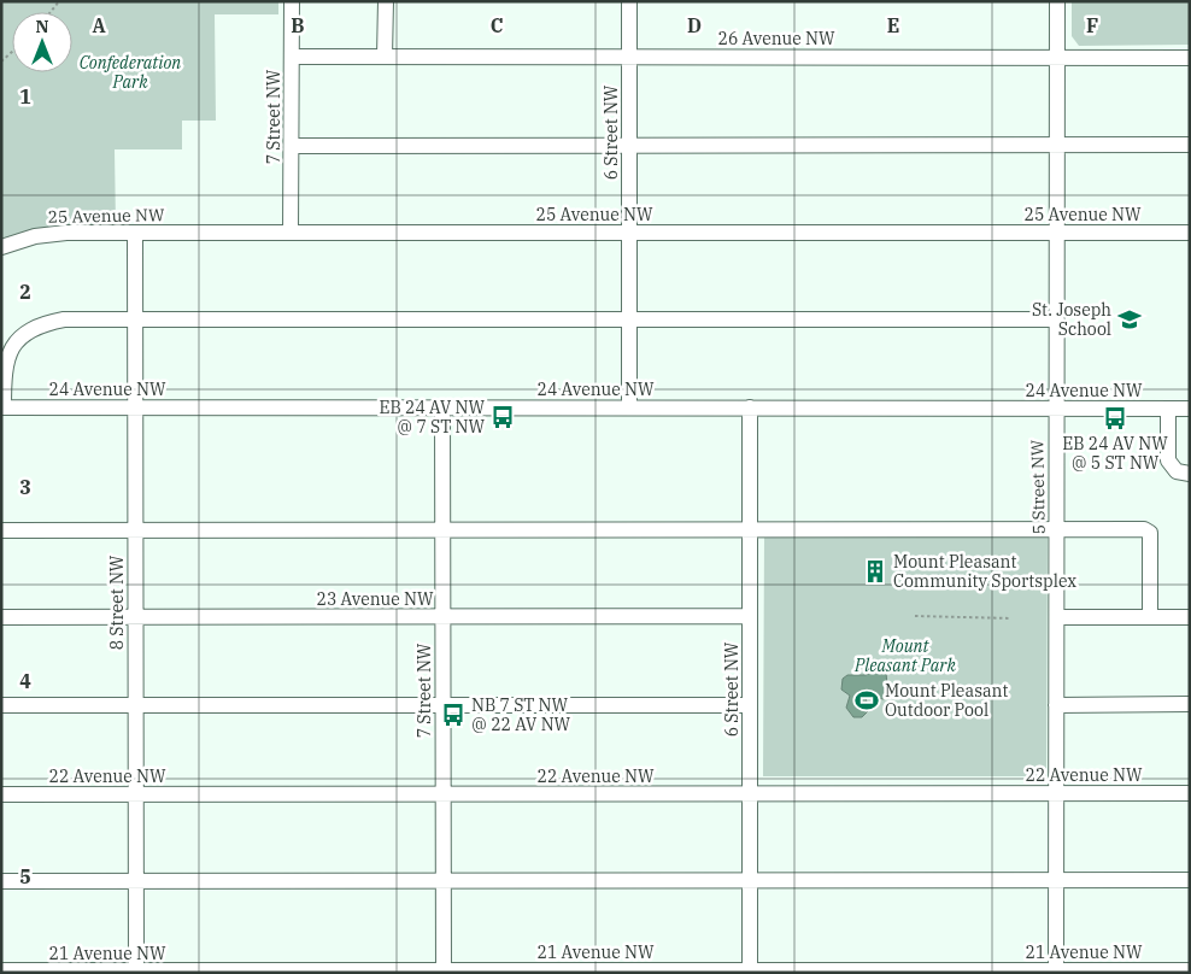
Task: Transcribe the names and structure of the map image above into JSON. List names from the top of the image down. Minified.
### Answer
{"streets":{"street":["26 Avenue NW","7 Street NW","6 Street NW","25 Avenue NW","24 Avenue NW","5 Street NW","23 Avenue NW","8 Street NW","22 Avenue NW","21 Avenue NW"]},"crossings":[["26 Avenue NW","7 Street NW"],["26 Avenue NW","6 Street NW"],["26 Avenue NW","5 Street NW"],["7 Street NW","25 Avenue NW"],["7 Street NW","24 Avenue NW"],["7 Street NW","23 Avenue NW"],["7 Street NW","22 Avenue NW"],["7 Street NW","21 Avenue NW"],["6 Street NW","25 Avenue NW"],["6 Street NW","24 Avenue NW"],["6 Street NW","23 Avenue NW"],["6 Street NW","22 Avenue NW"],["6 Street NW","21 Avenue NW"],["25 Avenue NW","5 Street NW"],["25 Avenue NW","8 Street NW"],["24 Avenue NW","5 Street NW"],["24 Avenue NW","8 Street NW"],["5 Street NW","22 Avenue NW"],["5 Street NW","21 Avenue NW"],["23 Avenue NW","8 Street NW"],["8 Street NW","22 Avenue NW"],["8 Street NW","21 Avenue NW"]],"parks":["Confederation Park","Mount Pleasant Park"],"places":{"school or university":["St. Joseph School"],"bus stop":["EB 24 AV NW @ 7 ST NW","EB 24 AV NW @ 5 ST NW","NB 7 ST NW @ 22 AV NW"],"building":["Mount Pleasant Community Sportsplex"],"sports":["Mount Pleasant Outdoor Pool"]},"north":"top","grid":{"columns":["A","B","C","D","E","F"],"rows":["1","2","3","4","5"]}}
